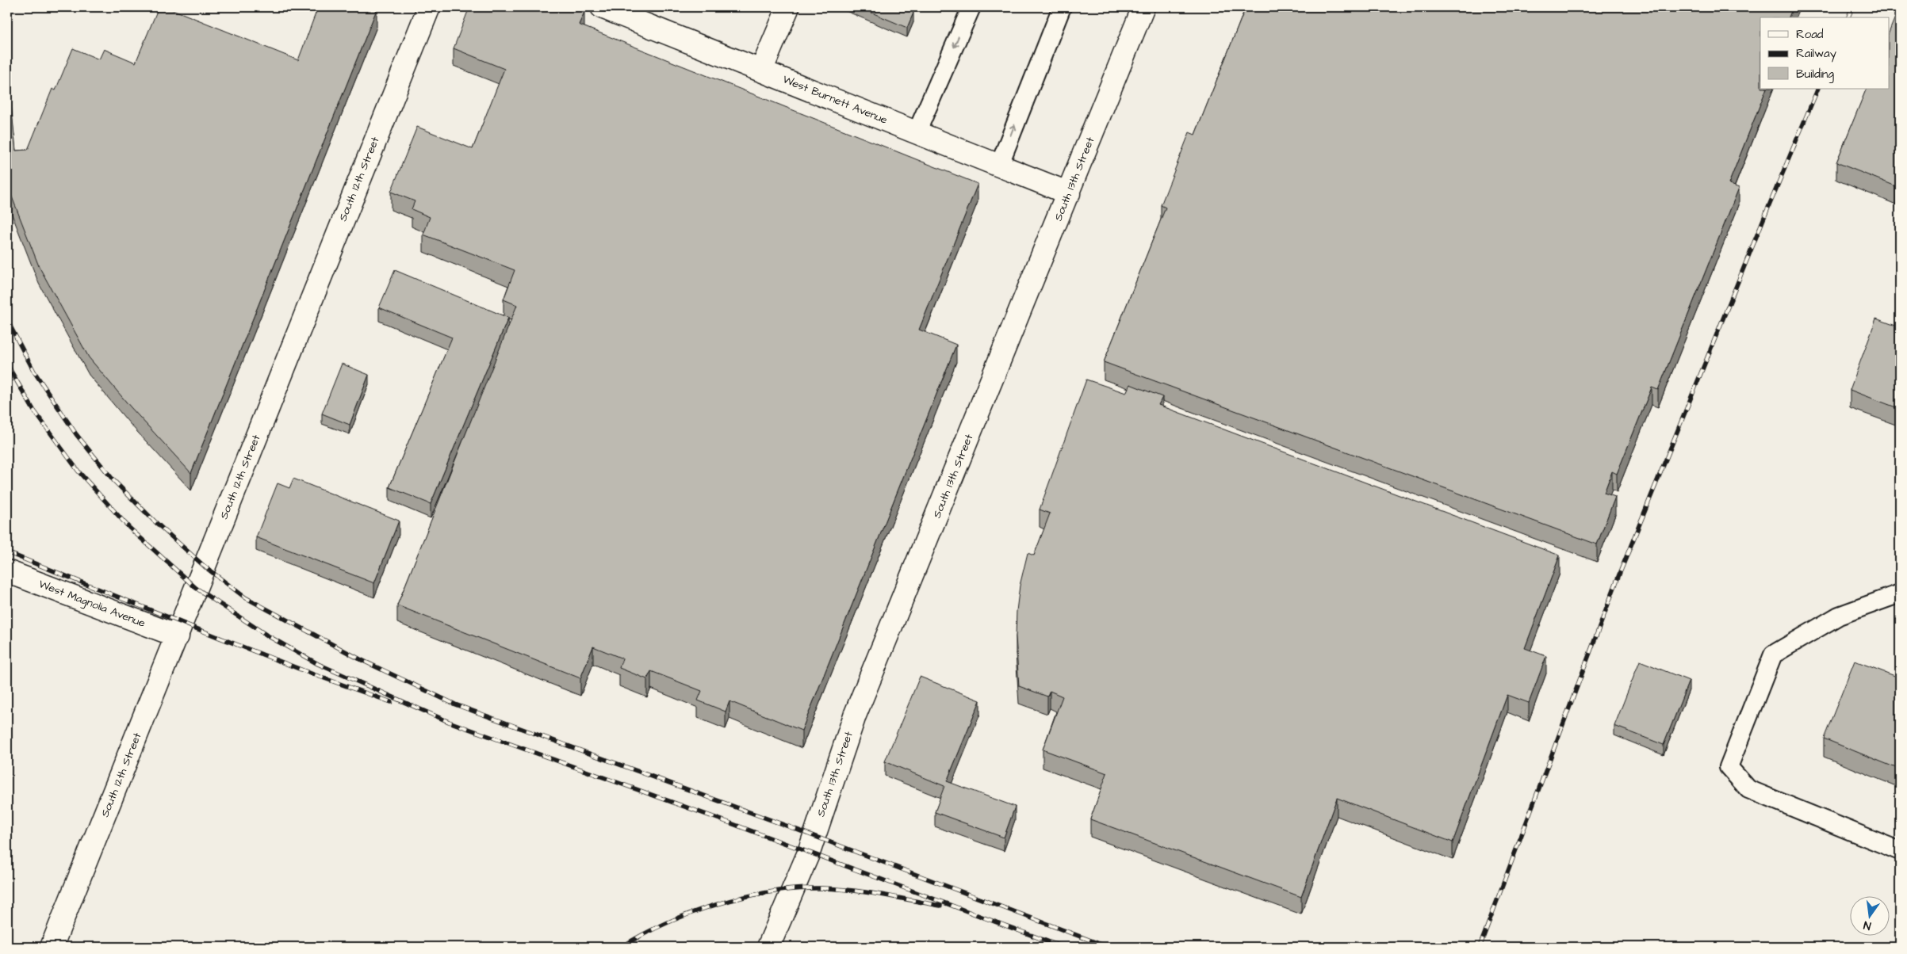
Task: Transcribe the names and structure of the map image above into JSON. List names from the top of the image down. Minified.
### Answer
{"streets":{"street":["West Burnett Avenue","South 12th Street","South 13th Street","West Magnolia Avenue"]},"crossings":[["West Burnett Avenue","South 13th Street"],["South 12th Street","West Magnolia Avenue"]],"legend":["Road","Railway","Building"],"north":"bottom"}
